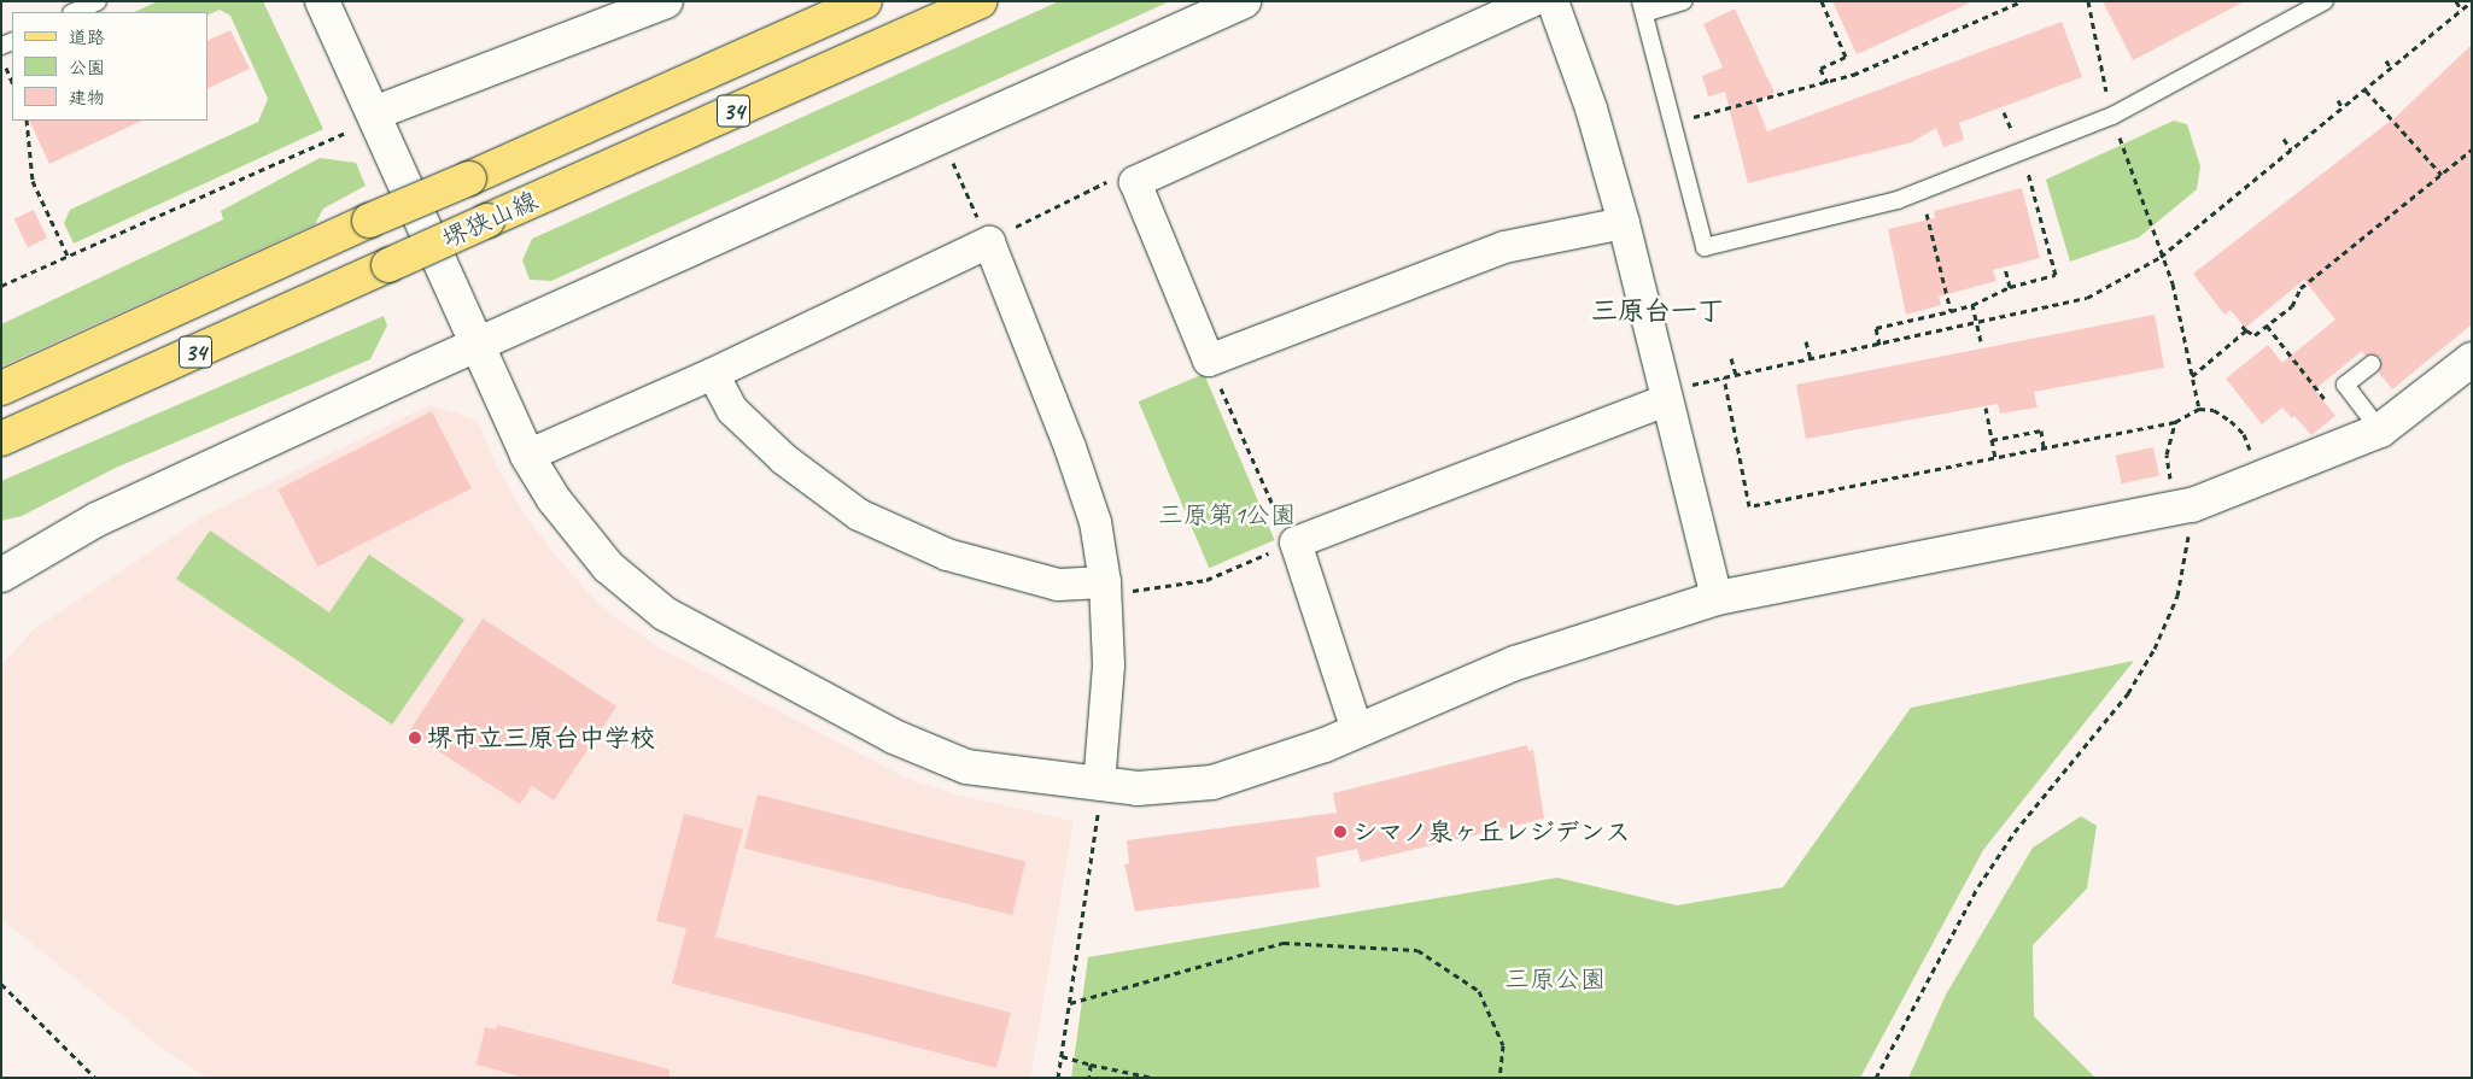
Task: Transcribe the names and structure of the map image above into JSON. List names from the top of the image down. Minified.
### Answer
{"streets":{"main road":["34","堺狭山線"]},"districts":["三原台一丁"],"parks":["三原第1公園","三原公園"],"places":["堺市立三原台中学校","シマノ泉ヶ丘レジデンス"],"legend":["道路","公園","建物"]}
